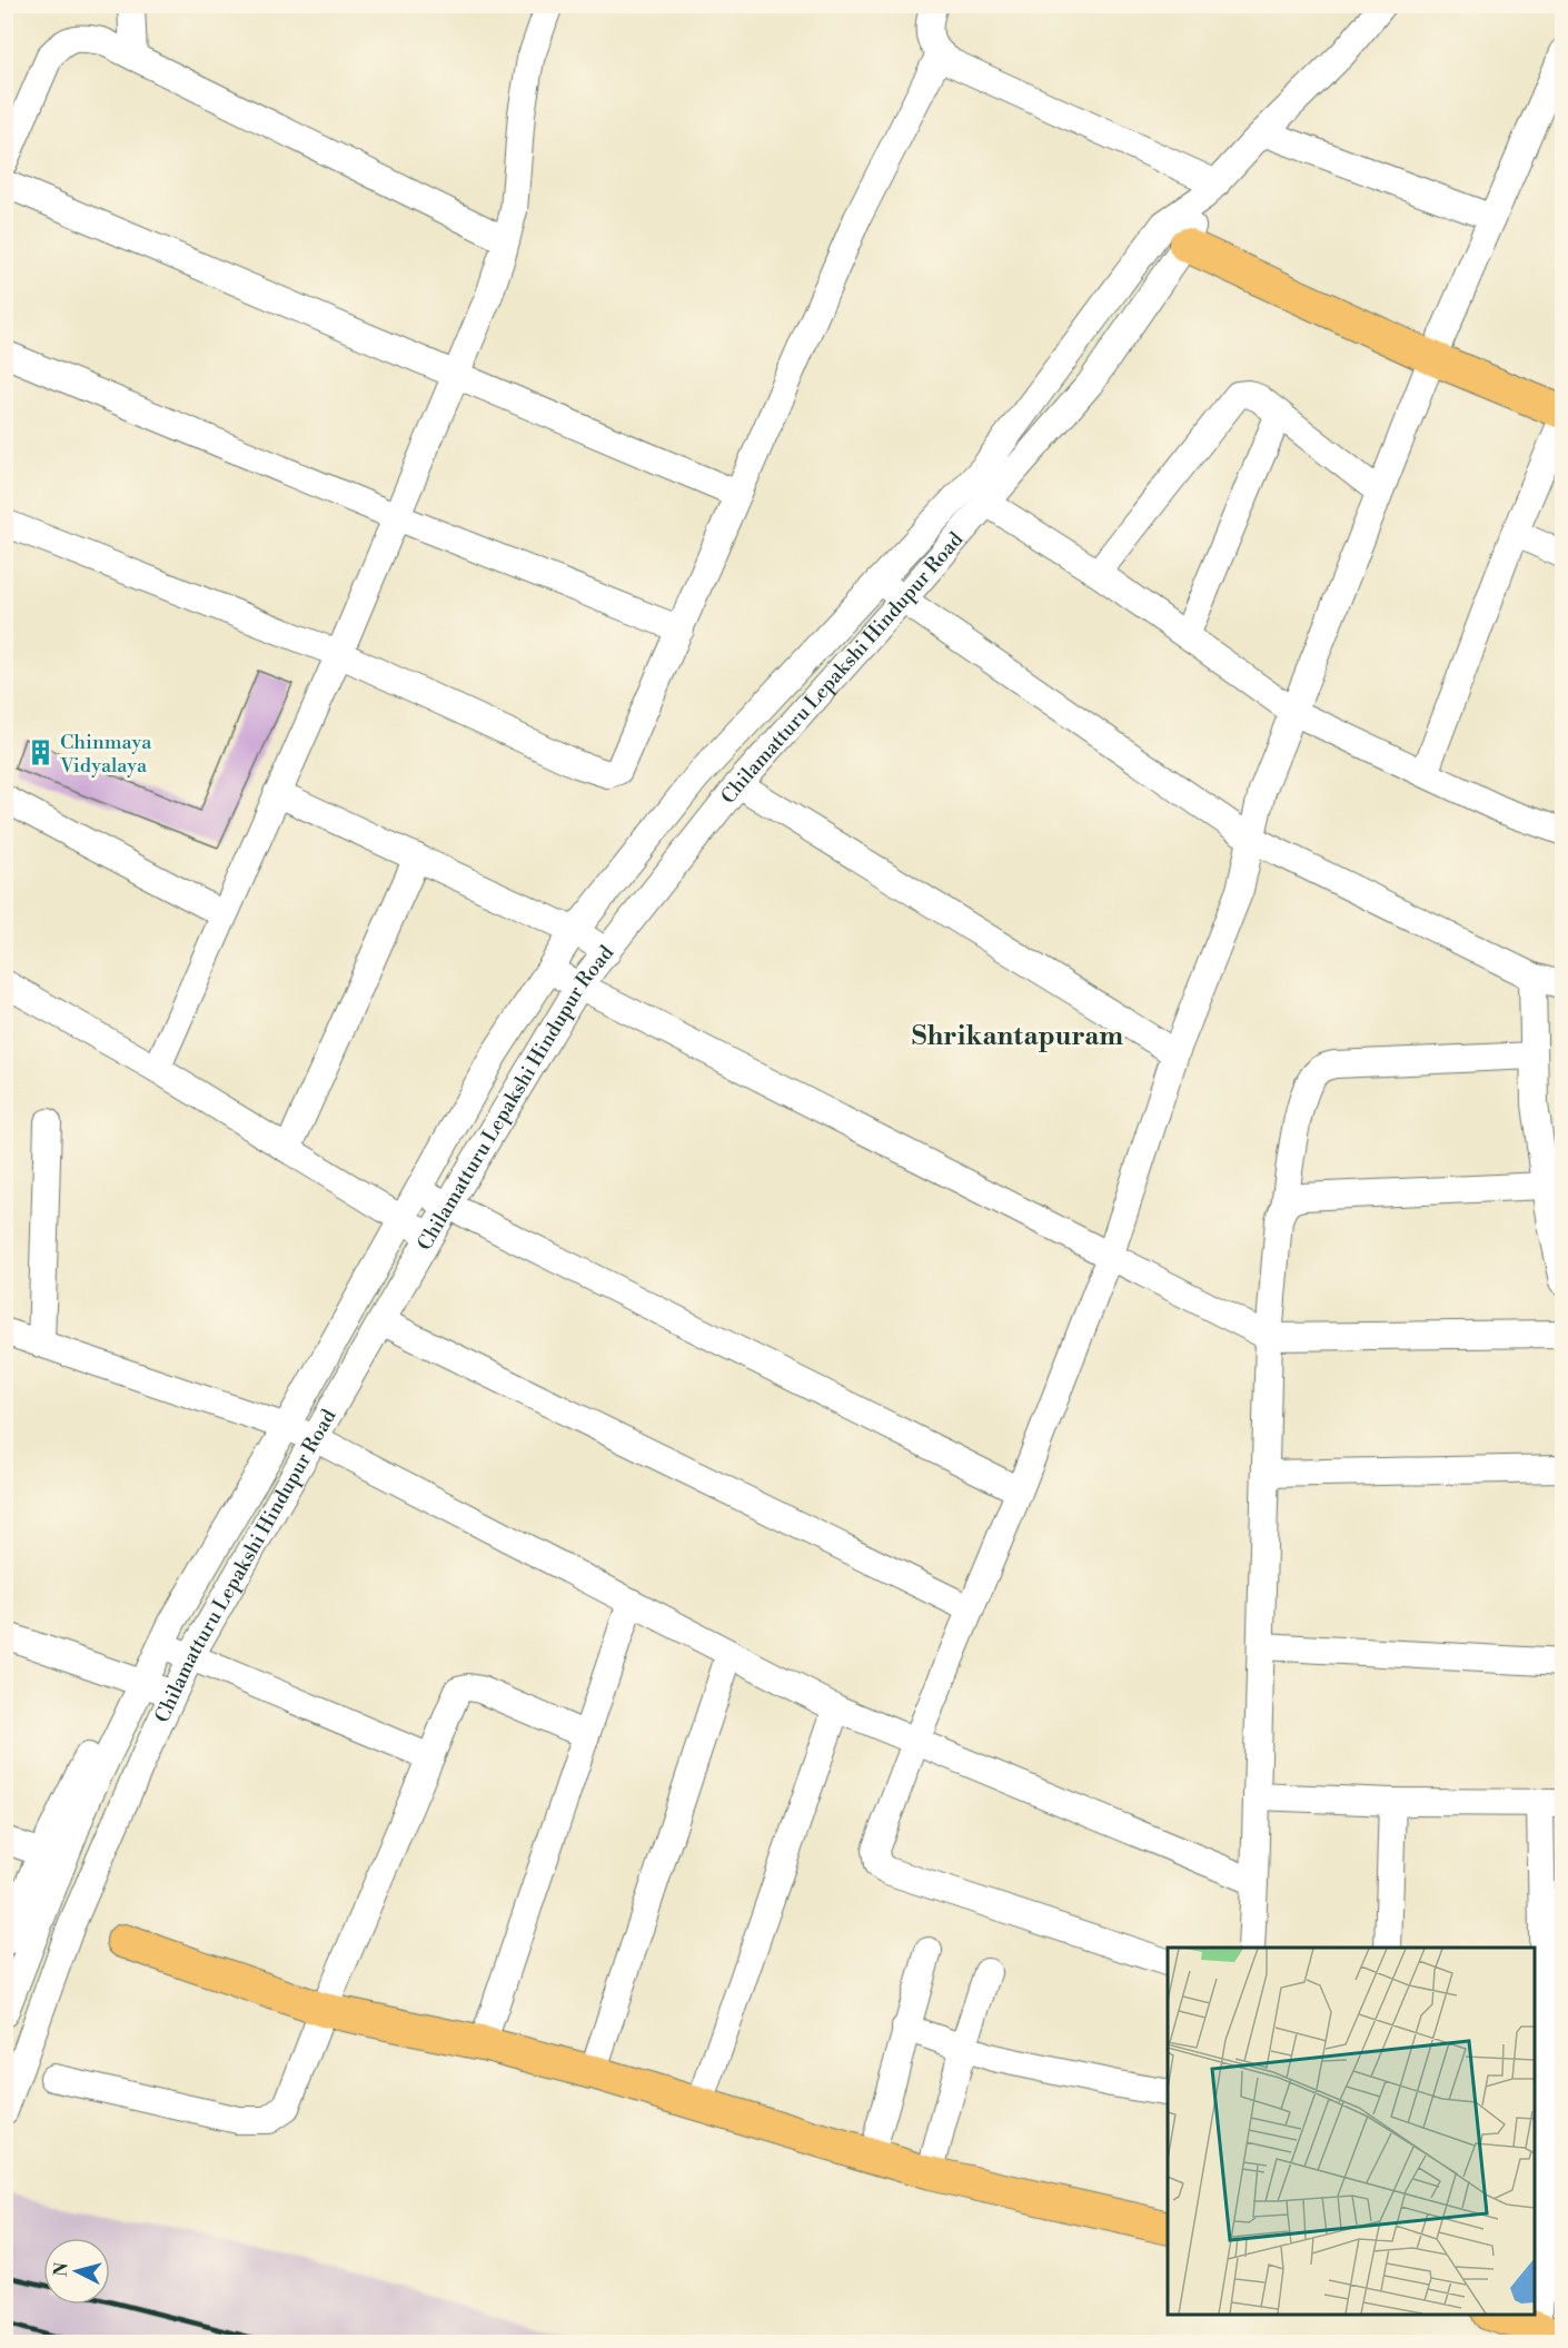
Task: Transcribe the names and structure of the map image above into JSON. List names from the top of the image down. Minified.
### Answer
{"streets":{"street":["Chilamatturu Lepakshi Hindupur Road"]},"districts":["Shrikantapuram"],"places":{"building":["Chinmaya Vidyalaya"]},"north":"left"}
